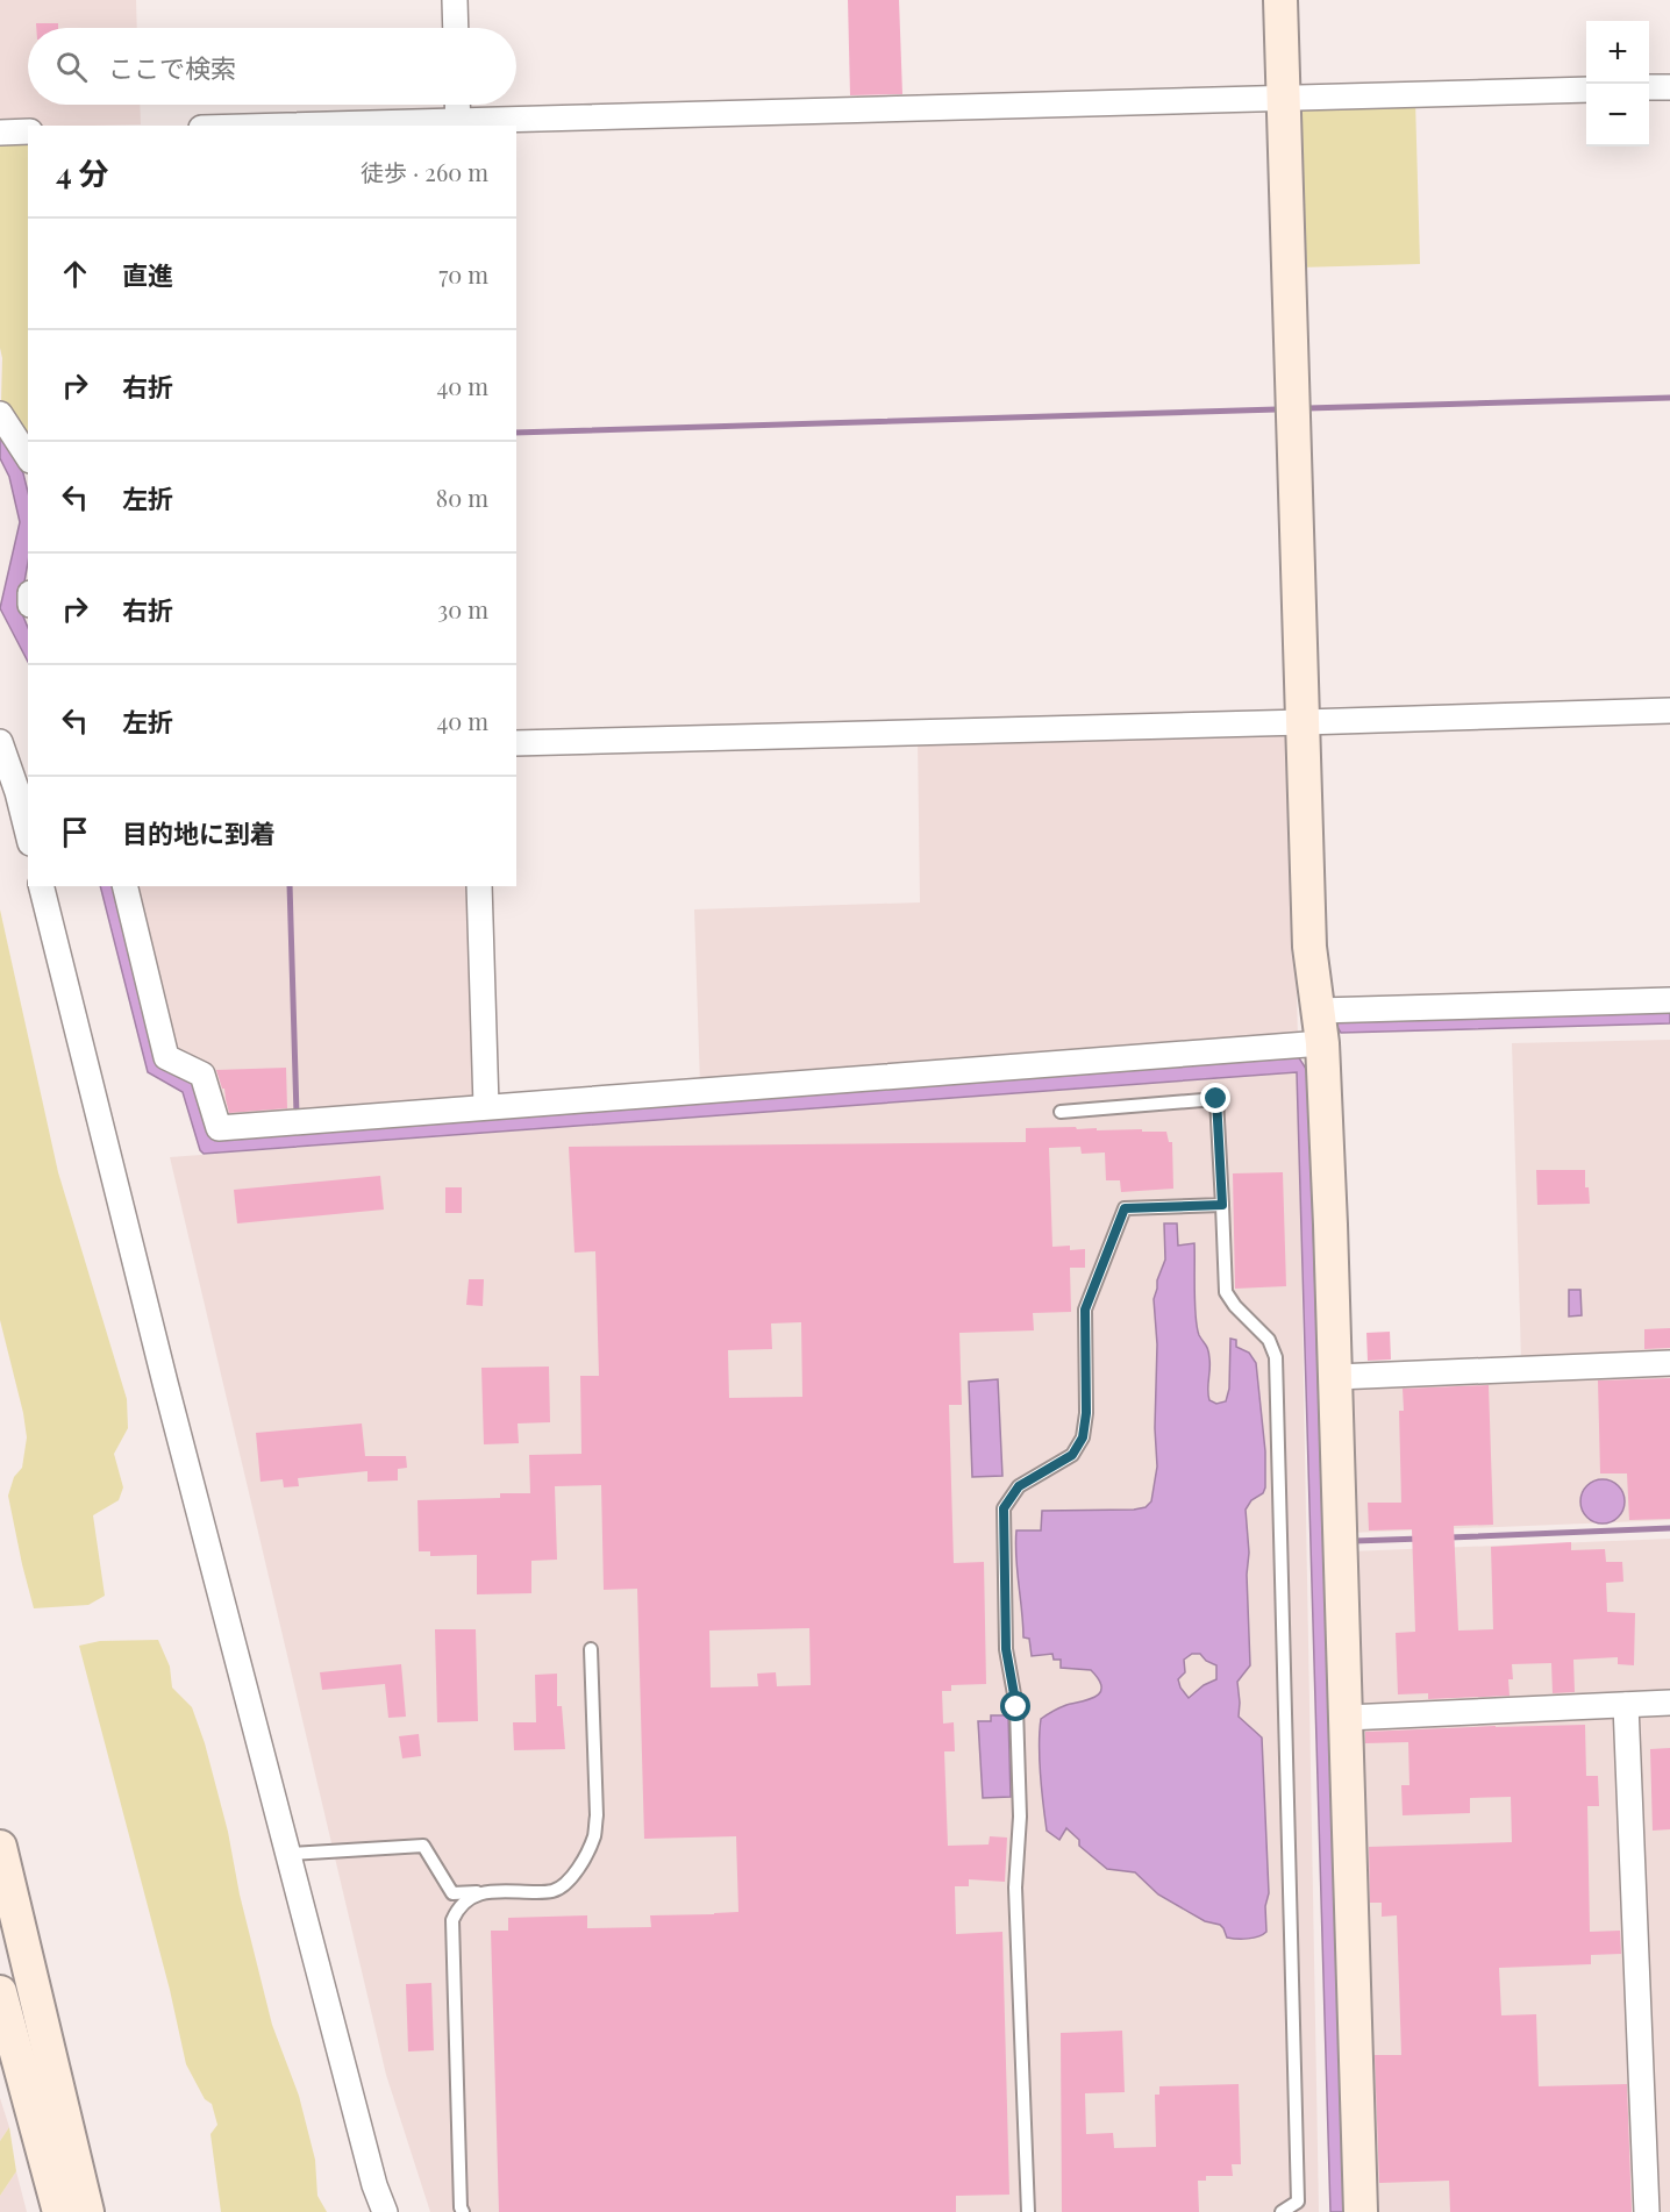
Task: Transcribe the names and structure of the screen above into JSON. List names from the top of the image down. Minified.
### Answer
{"page":{"map_buttons":["+","−"],"search":"ここで検索","heading":["4 分","徒歩 · 260 m"],"list":[["直進","70 m"],["右折","40 m"],["左折","80 m"],["右折","30 m"],["左折","40 m"],"目的地に到着"]}}
